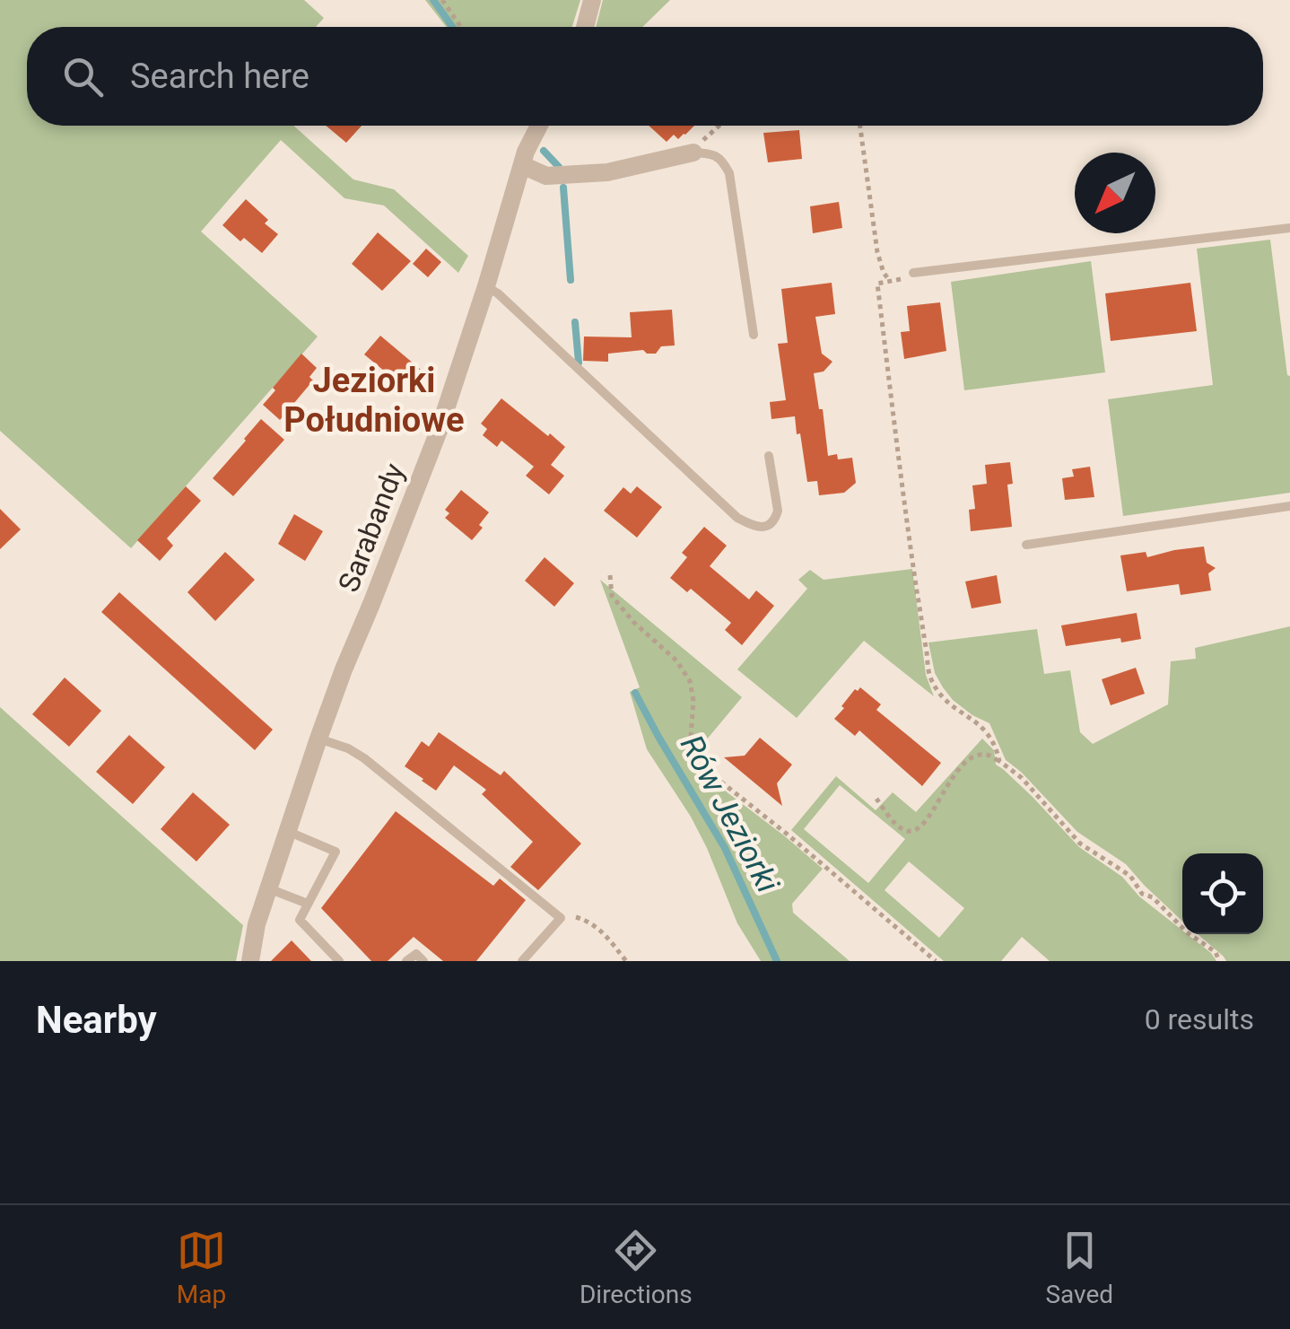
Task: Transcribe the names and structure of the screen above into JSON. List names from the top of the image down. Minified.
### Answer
{"streets":{"street":["Sarabandy"]},"districts":["Jeziorki Południowe"],"water":["Rów Jeziorki"],"north":"bottom left","page":{"search":"Search here","heading":["Nearby","0 results"],"nav":["Map","Directions","Saved"]}}
